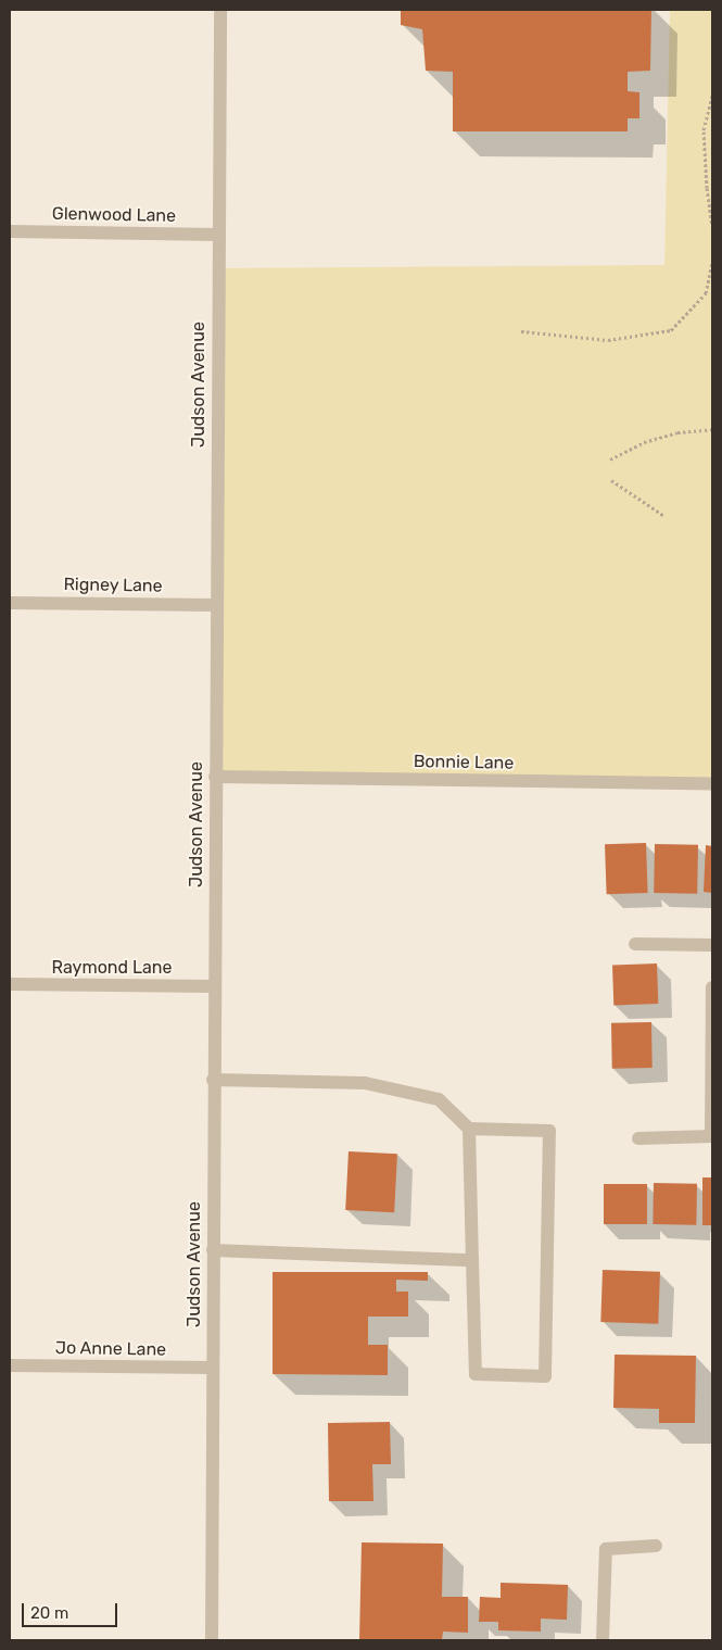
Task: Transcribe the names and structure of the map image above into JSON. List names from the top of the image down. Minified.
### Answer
{"streets":{"street":["Glenwood Lane","Judson Avenue","Rigney Lane","Bonnie Lane","Raymond Lane","Jo Anne Lane"]},"crossings":[["Glenwood Lane","Judson Avenue"],["Judson Avenue","Rigney Lane"],["Judson Avenue","Bonnie Lane"],["Judson Avenue","Raymond Lane"],["Judson Avenue","Jo Anne Lane"]],"scale_bar":"20 m"}
